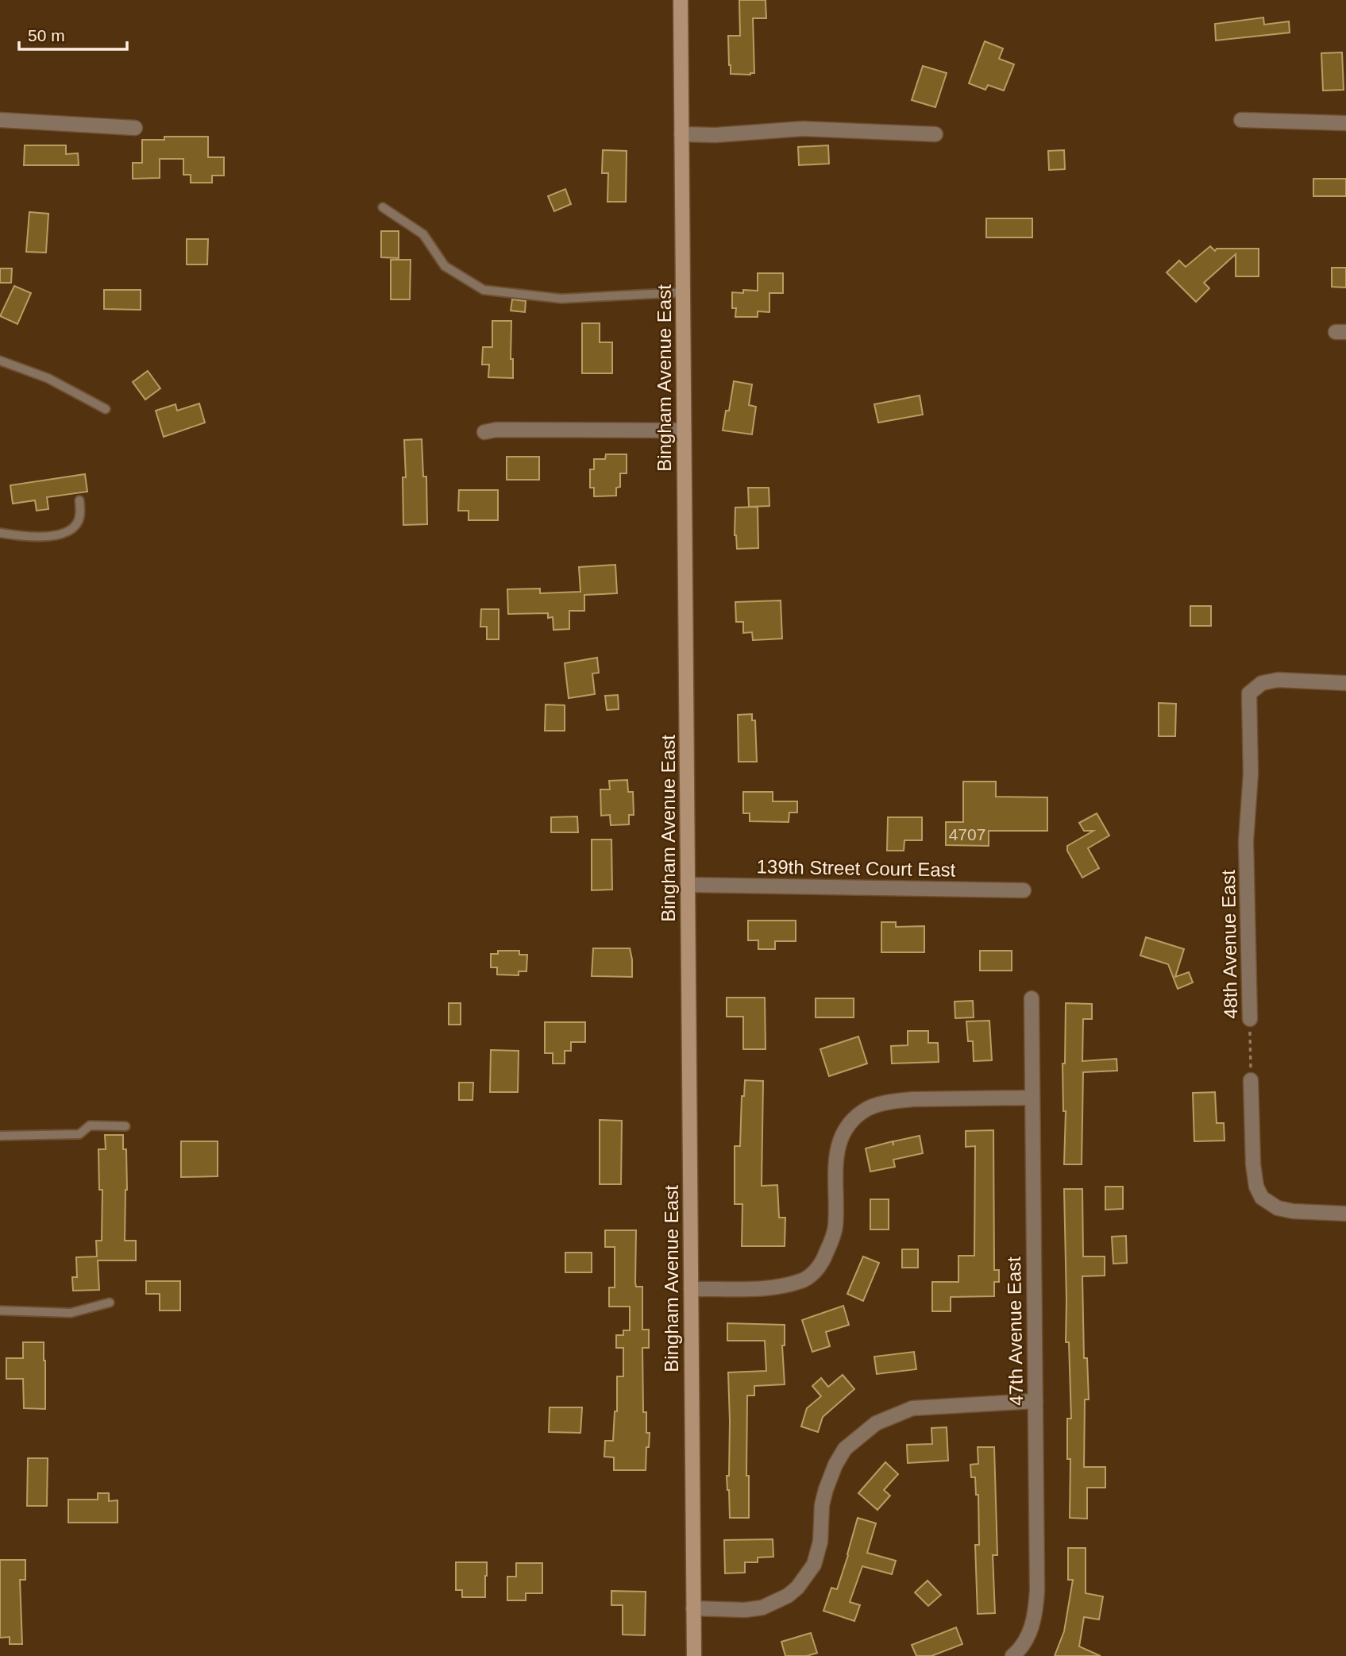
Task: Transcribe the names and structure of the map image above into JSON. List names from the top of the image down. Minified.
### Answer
{"streets":{"street":["Bingham Avenue East","139th Street Court East","48th Avenue East","47th Avenue East"]},"crossings":[["Bingham Avenue East","139th Street Court East"]],"house_numbers":["4707"],"scale_bar":"50 m"}
